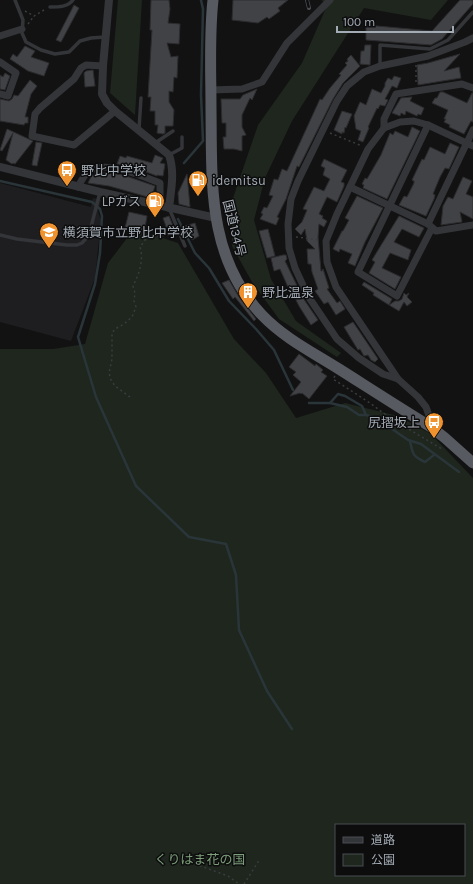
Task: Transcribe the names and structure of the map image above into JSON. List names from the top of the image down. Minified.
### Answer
{"streets":{"highway":["国道134号"]},"parks":["くりはま花の国"],"places":{"bus stop":["野比中学校","尻摺坂上"],"fuel station":["idemitsu","LPガス"],"school or university":["横須賀市立野比中学校"],"building":["野比温泉"]},"legend":["道路","公園"],"scale_bar":"100 m"}
